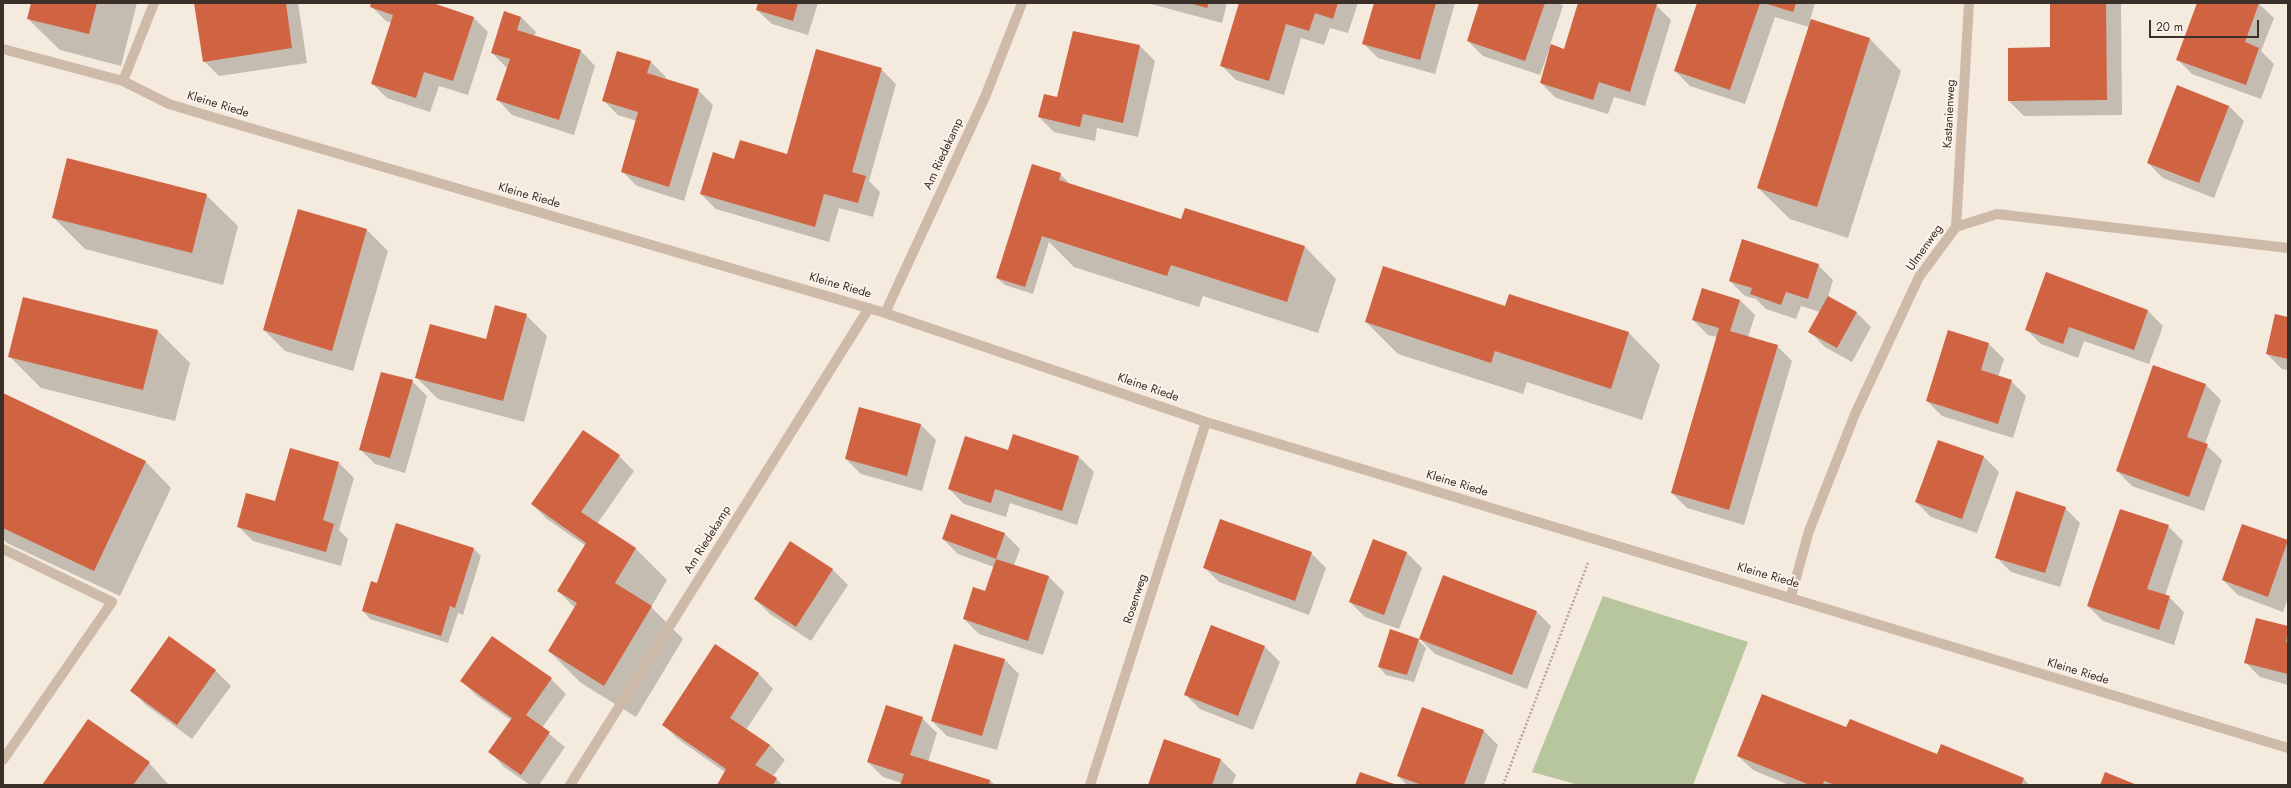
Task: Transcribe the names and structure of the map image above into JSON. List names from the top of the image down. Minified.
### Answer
{"streets":{"street":["Kleine Riede","Kastanienweg","Am Riedekamp","Ulmenweg","Rosenweg"]},"crossings":[["Kleine Riede","Am Riedekamp"],["Kleine Riede","Ulmenweg"],["Kleine Riede","Rosenweg"],["Kastanienweg","Ulmenweg"]],"scale_bar":"20 m"}
